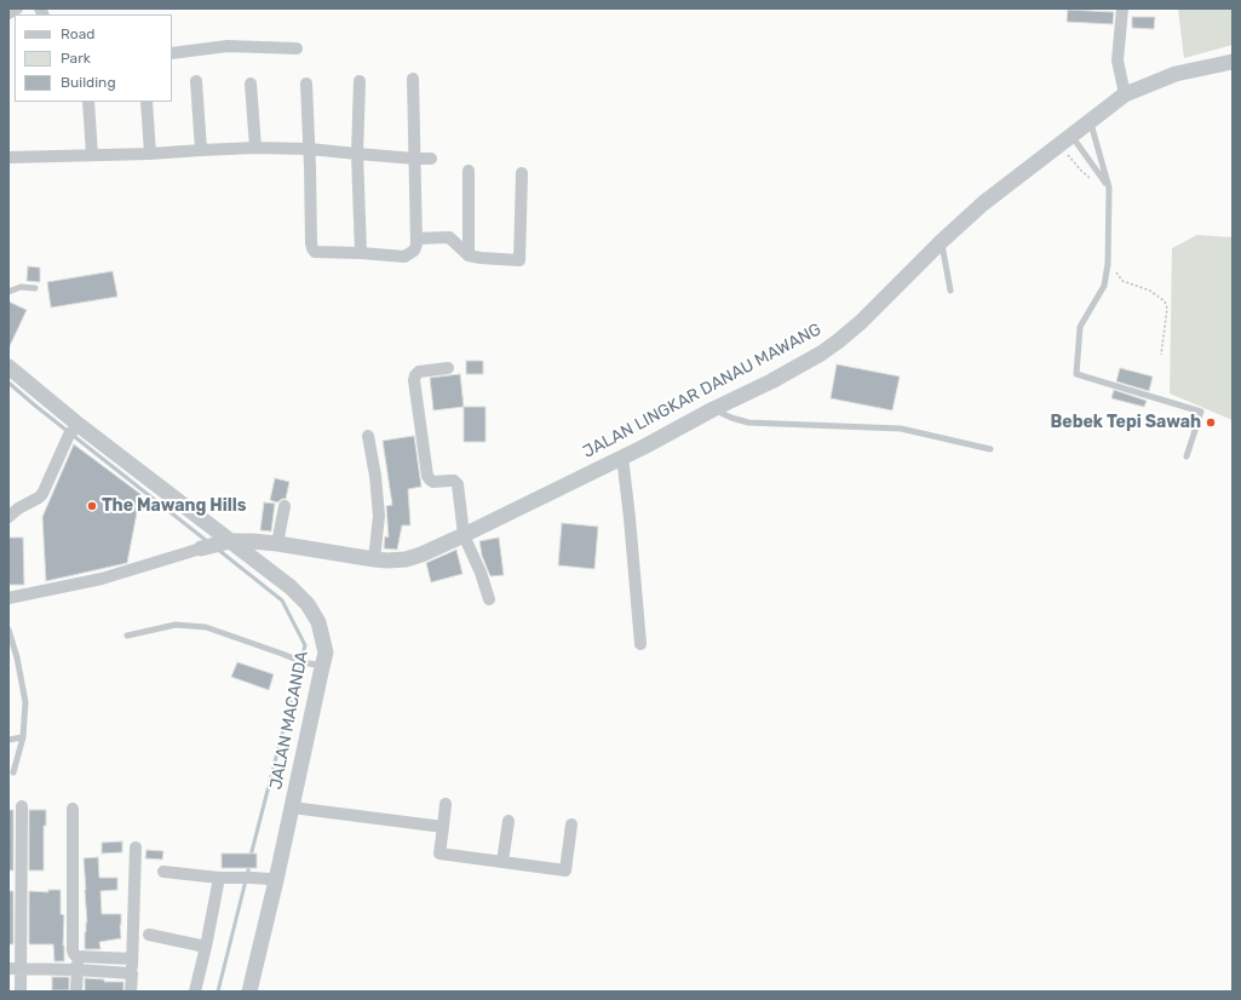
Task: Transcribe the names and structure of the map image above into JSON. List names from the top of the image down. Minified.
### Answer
{"streets":{"street":["JALAN LINGKAR DANAU MAWANG","JALAN MACANDA"]},"crossings":[["JALAN LINGKAR DANAU MAWANG","JALAN MACANDA"]],"places":["Bebek Tepi Sawah","The Mawang Hills"],"legend":["Road","Park","Building"]}
